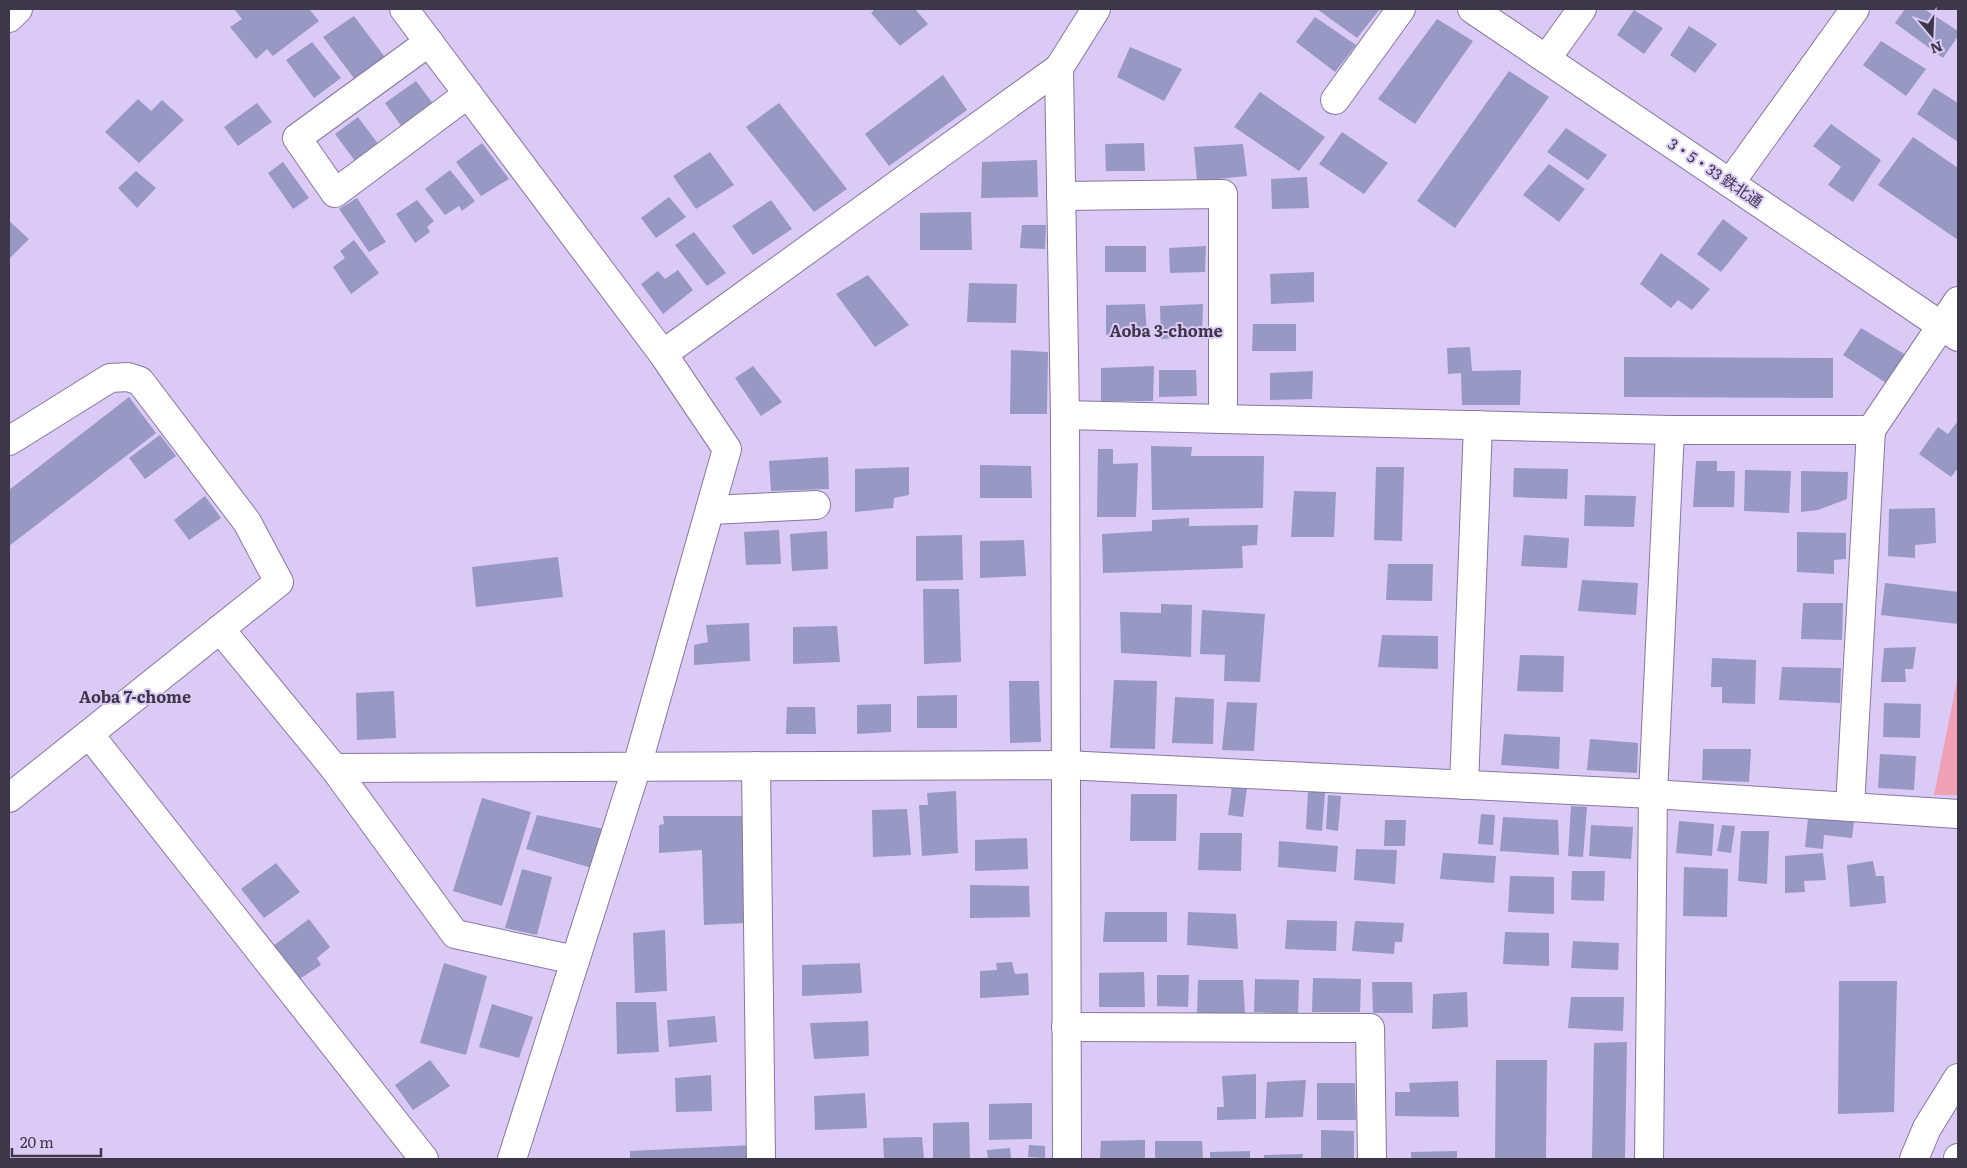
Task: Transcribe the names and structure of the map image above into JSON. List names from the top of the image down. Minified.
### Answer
{"streets":{"street":["3・5・33 鉄北通"]},"districts":["Aoba 3-chome","Aoba 7-chome"],"scale_bar":"20 m","north":"bottom"}
